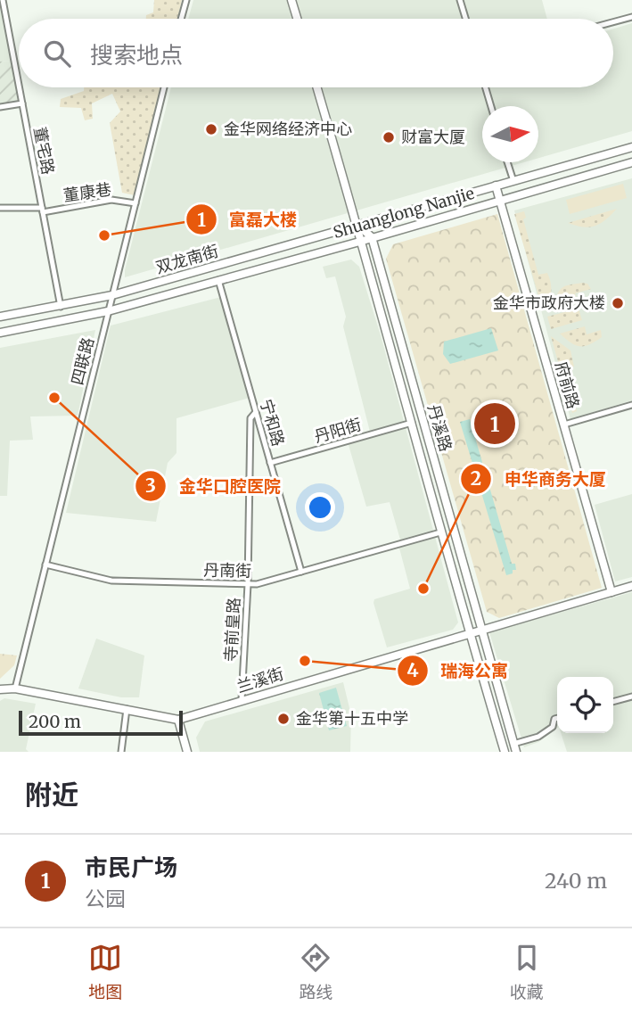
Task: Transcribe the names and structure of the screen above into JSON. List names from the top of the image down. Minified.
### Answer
{"streets":{"main road":["Shuanglong Nanjie","双龙南街","府前路","丹溪路","兰溪街"],"street":["董宅路","董康巷","四联路","宁和路","丹阳街","丹南街","寺前皇路"]},"crossings":[["董宅路","董康巷"],["董宅路","双龙南街"],["董康巷","四联路"],["Shuanglong Nanjie","四联路"],["Shuanglong Nanjie","府前路"],["Shuanglong Nanjie","宁和路"],["Shuanglong Nanjie","丹溪路"],["双龙南街","四联路"],["双龙南街","府前路"],["双龙南街","丹溪路"],["四联路","丹南街"],["四联路","兰溪街"],["府前路","兰溪街"],["宁和路","丹阳街"],["宁和路","丹南街"],["宁和路","寺前皇路"],["丹溪路","丹阳街"],["丹溪路","丹南街"],["丹溪路","兰溪街"],["丹南街","寺前皇路"],["寺前皇路","兰溪街"]],"places":["金华网络经济中心","财富大厦","富磊大楼","金华市政府大楼","金华口腔医院","申华商务大厦","瑞海公寓","金华第十五中学"],"scale_bar":"200 m","north":"right","page":{"search":"搜索地点","pins":"1","scale":"200 m","heading":"附近","list":[{"mark":"1","name":"市民广场","note":"公园","value":"240 m"}],"nav":["地图","路线","收藏"]}}
